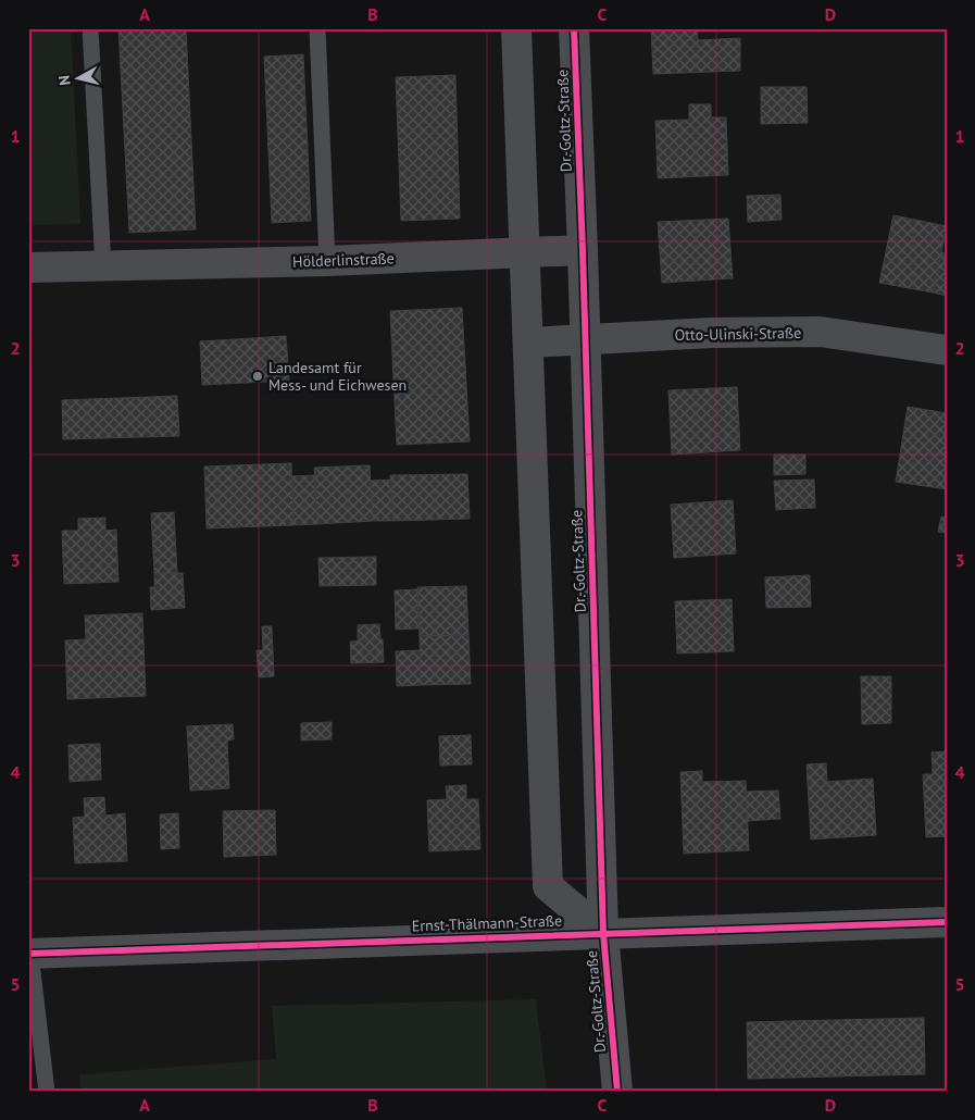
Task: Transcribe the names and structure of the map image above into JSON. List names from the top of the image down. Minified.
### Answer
{"streets":{"street":["Dr.-Goltz-Straße","Hölderlinstraße","Otto-Ulinski-Straße","Ernst-Thälmann-Straße"]},"crossings":[["Dr.-Goltz-Straße","Hölderlinstraße"],["Dr.-Goltz-Straße","Otto-Ulinski-Straße"],["Dr.-Goltz-Straße","Ernst-Thälmann-Straße"]],"places":["Landesamt für Mess- und Eichwesen"],"north":"left","grid":{"columns":["A","B","C","D"],"rows":["1","2","3","4","5"]}}
